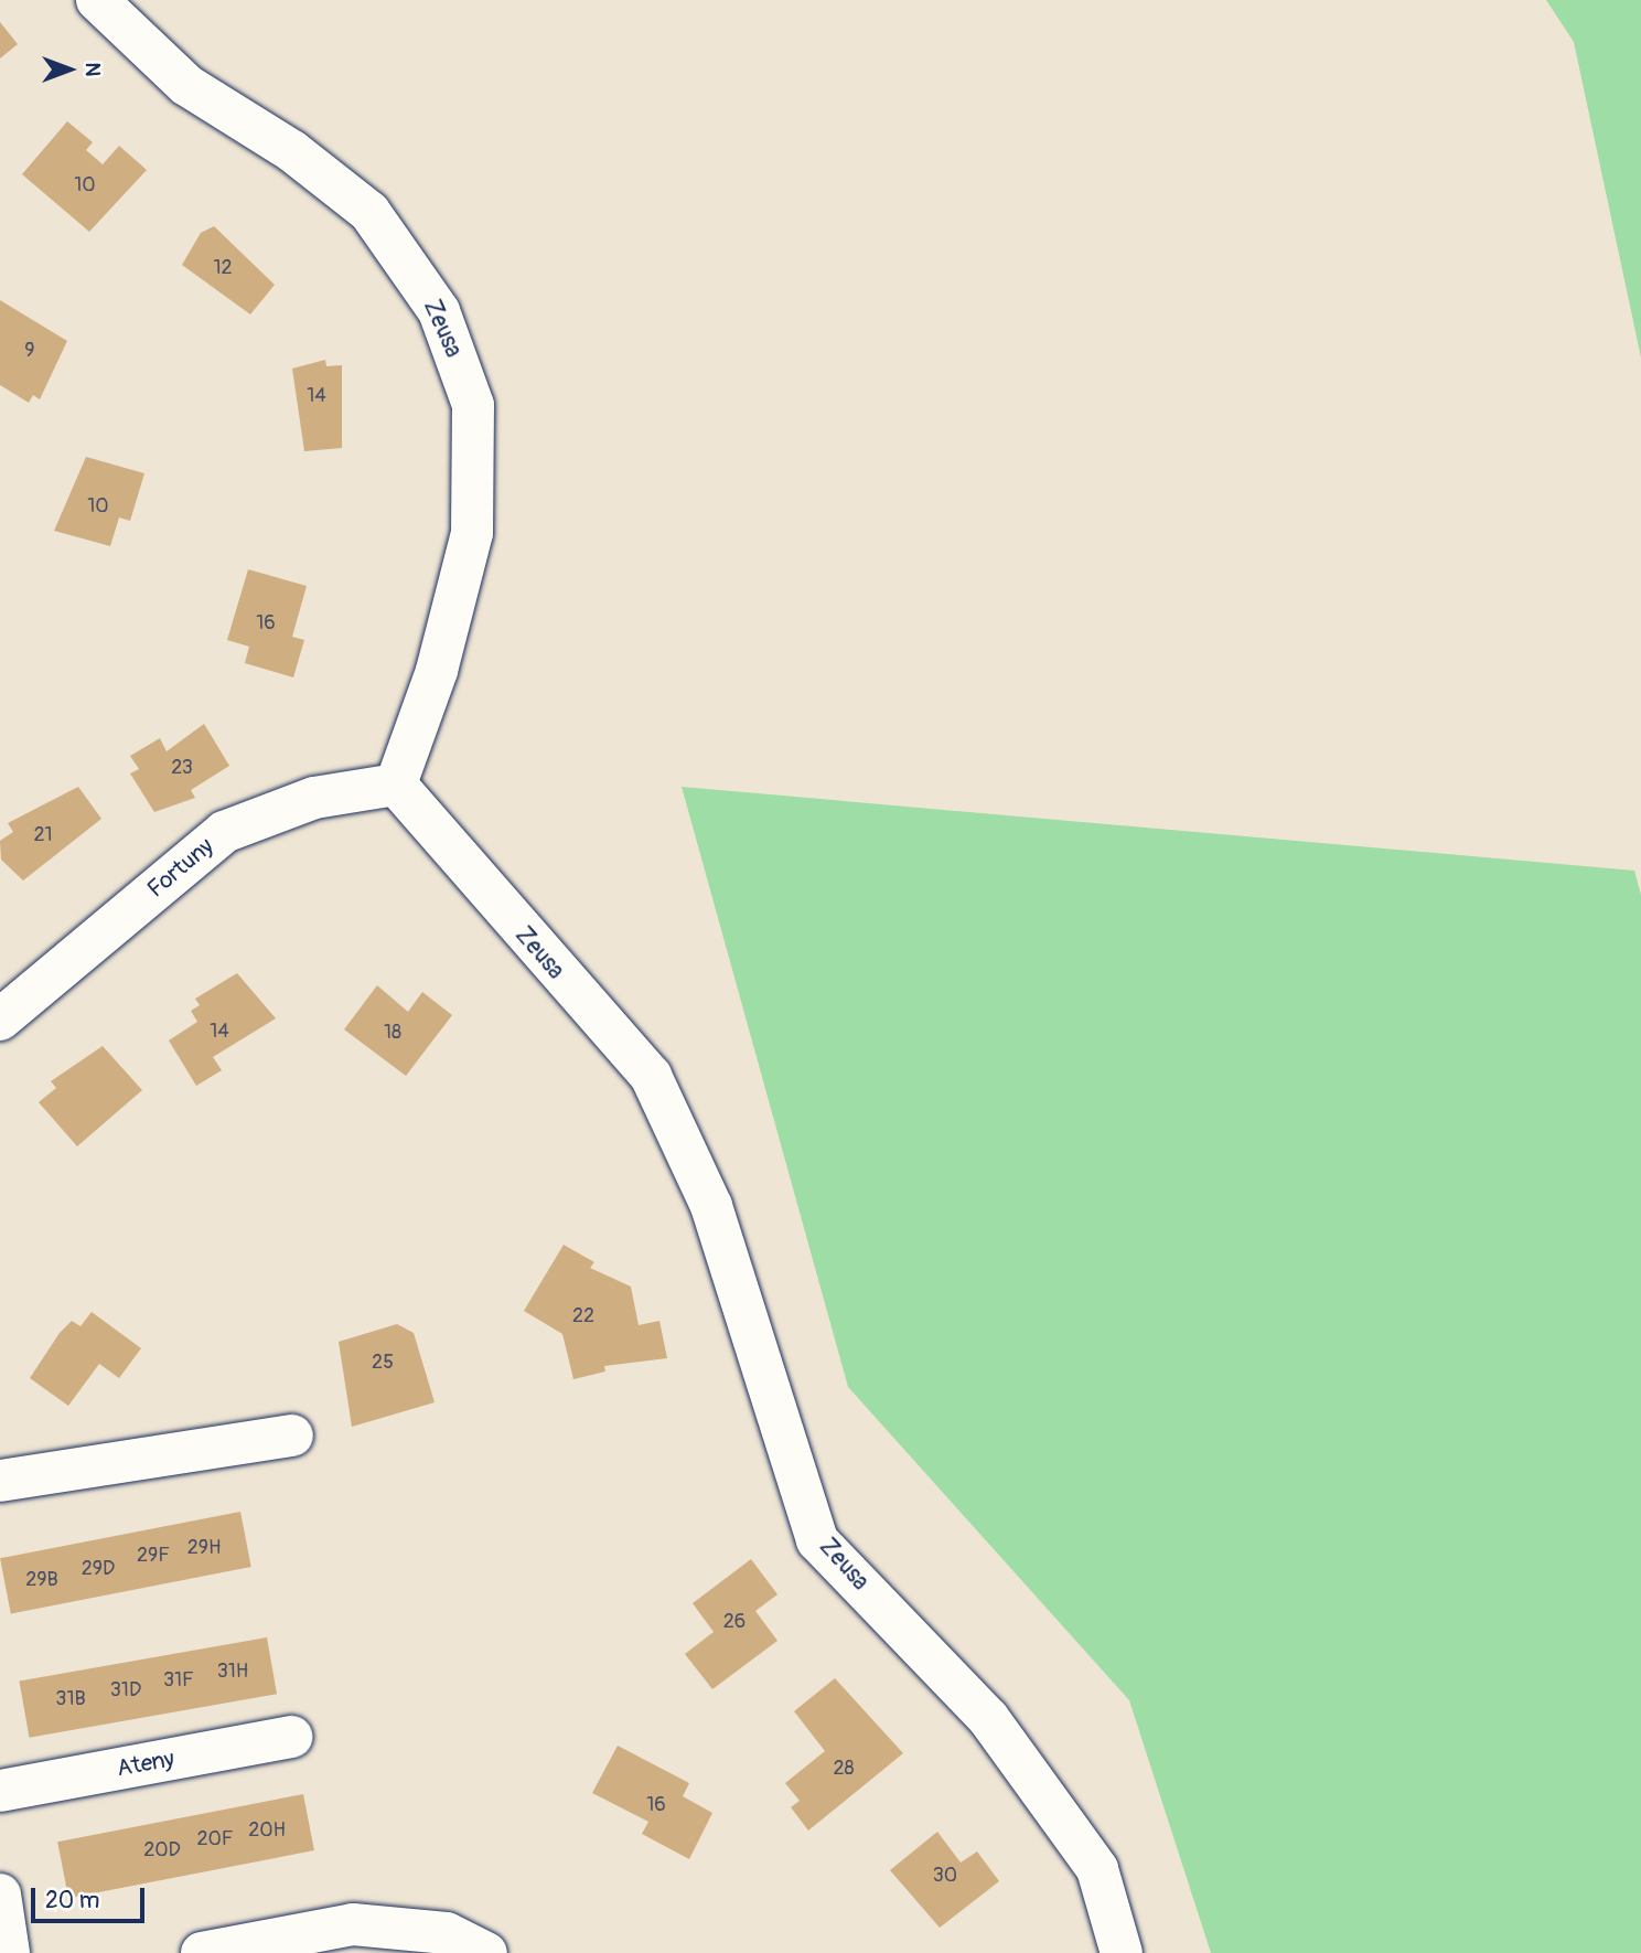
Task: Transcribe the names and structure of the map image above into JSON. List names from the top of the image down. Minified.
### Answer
{"streets":{"street":["Zeusa","Fortuny","Ateny"]},"crossings":[["Zeusa","Fortuny"]],"house_numbers":["10","12","9","14","10","16","23","21","14","18","22","25","29H","29F","29D","29B","26","31H","31F","31D","31B","28","16","20H","20F","20D","30"],"scale_bar":"20 m","north":"right"}
